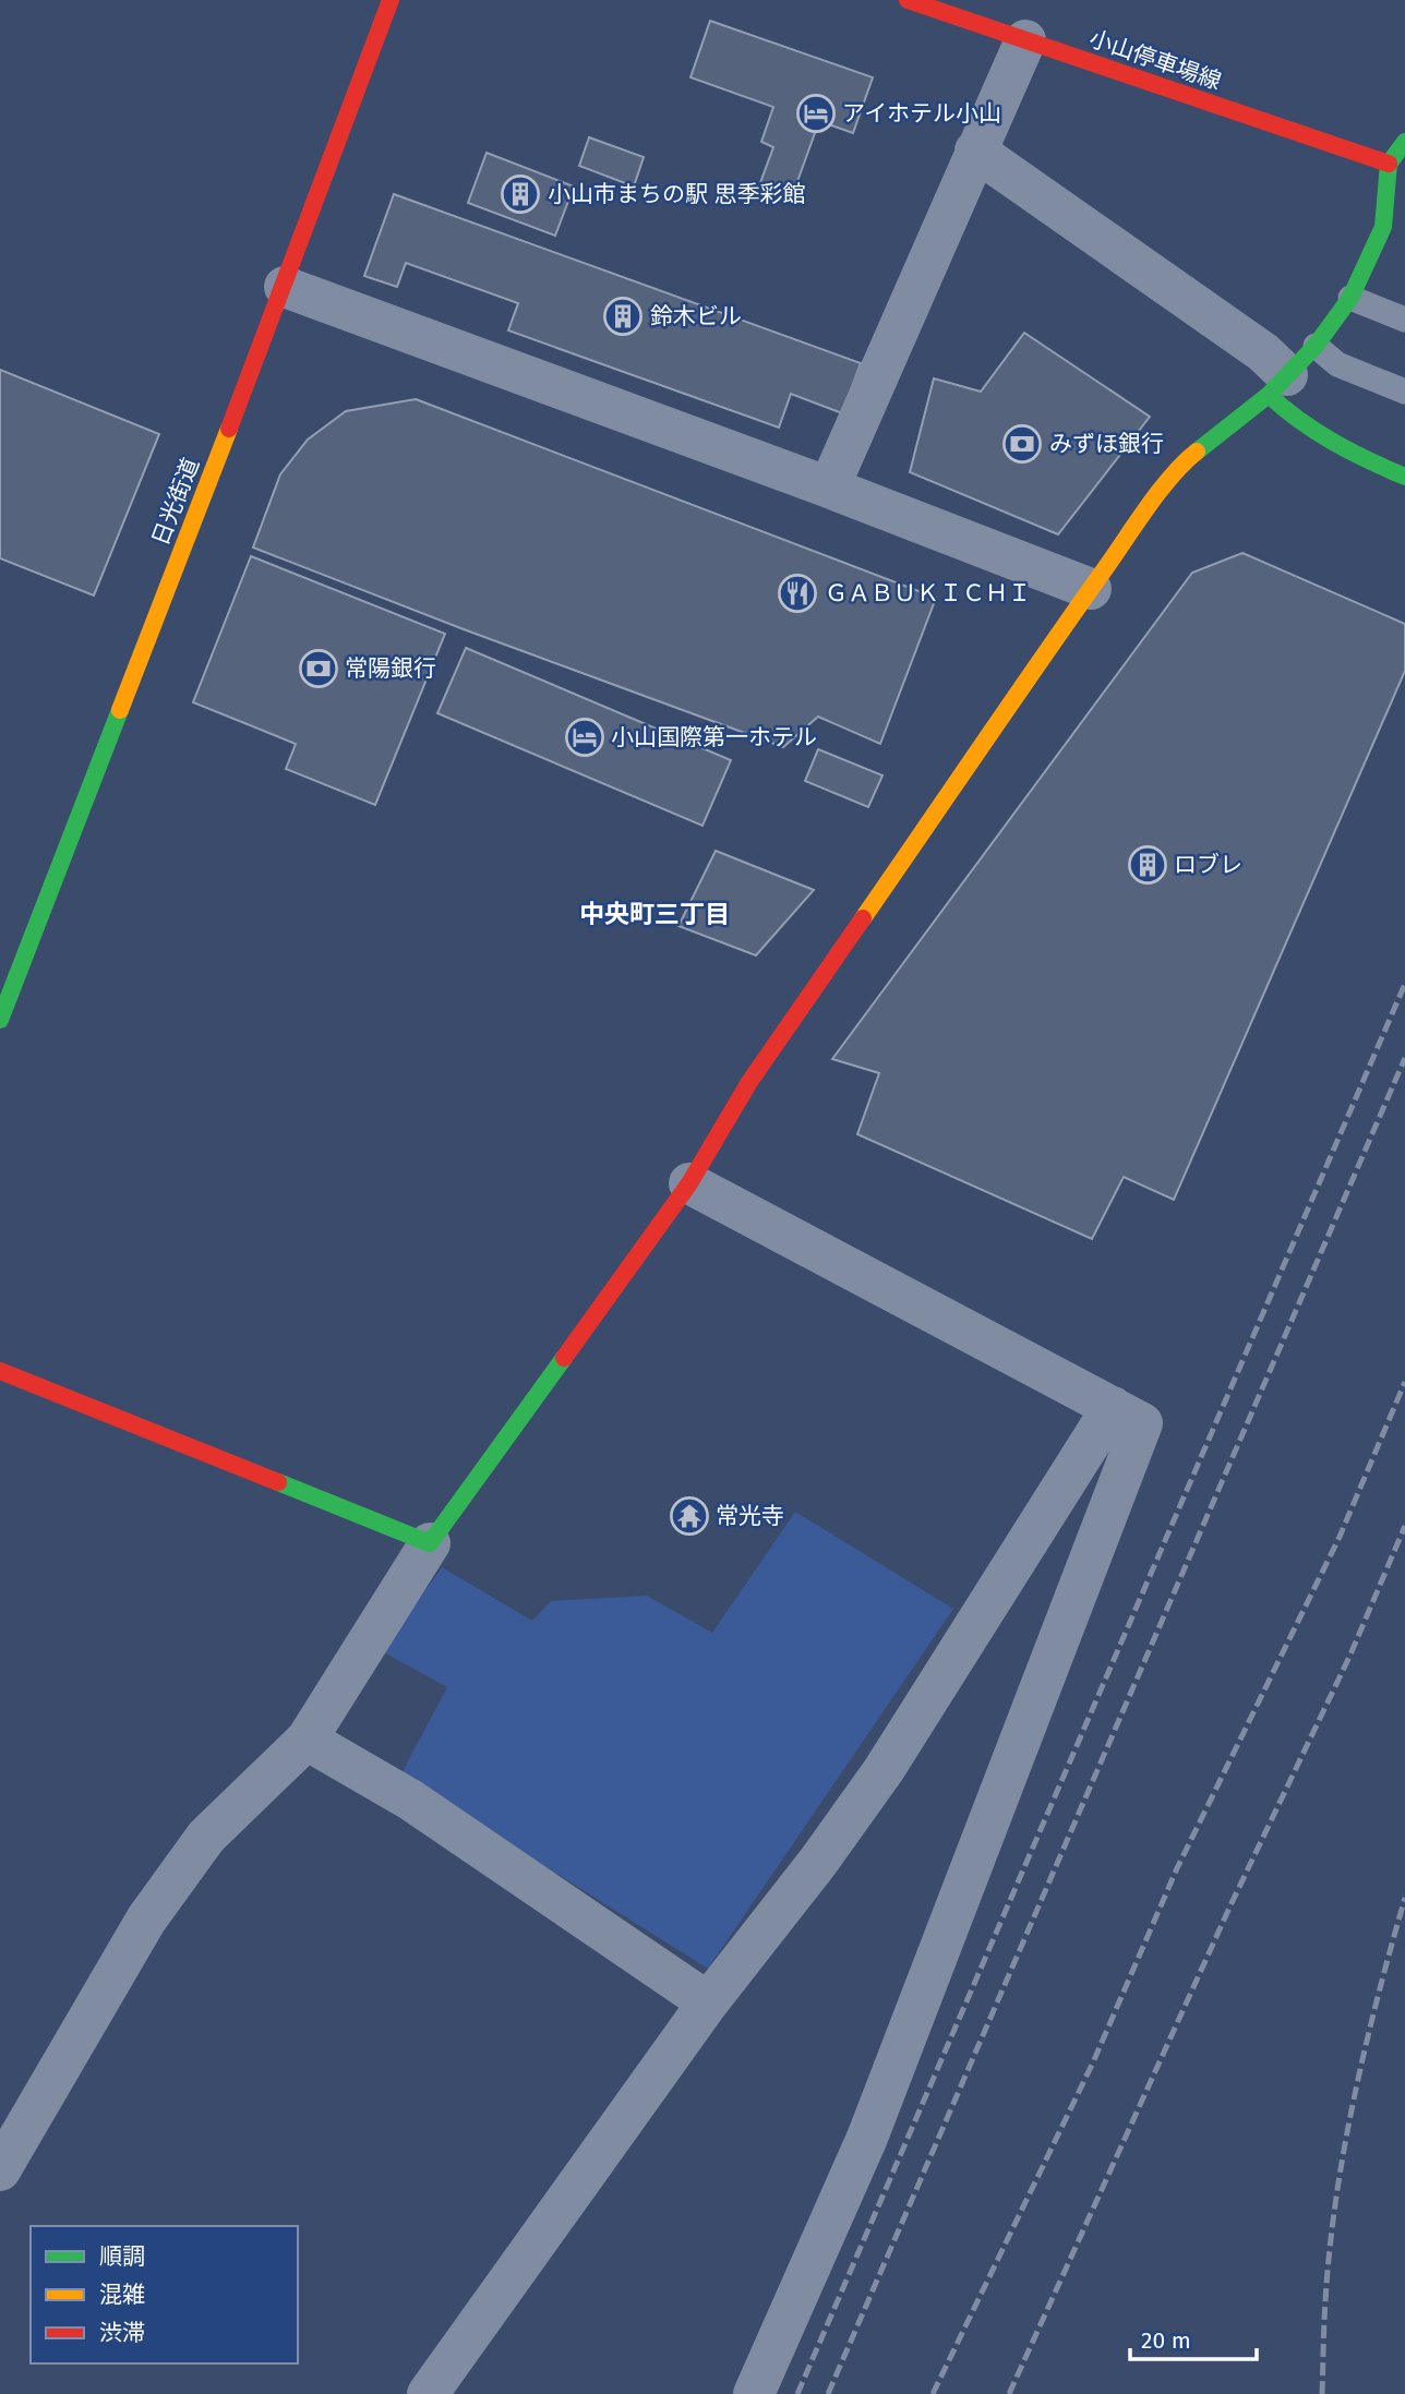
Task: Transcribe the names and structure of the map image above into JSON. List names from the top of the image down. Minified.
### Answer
{"streets":{"street":["小山停車場線","日光街道"]},"districts":["中央町三丁目"],"places":{"hotel":["アイホテル小山","小山国際第一ホテル"],"building":["小山市まちの駅 思季彩館","鈴木ビル","ロブレ"],"bank":["みずほ銀行","常陽銀行"],"restaurant":["ＧＡＢＵＫＩＣＨＩ"],"temple":["常光寺"]},"legend":["順調","混雑","渋滞"],"scale_bar":"20 m"}
